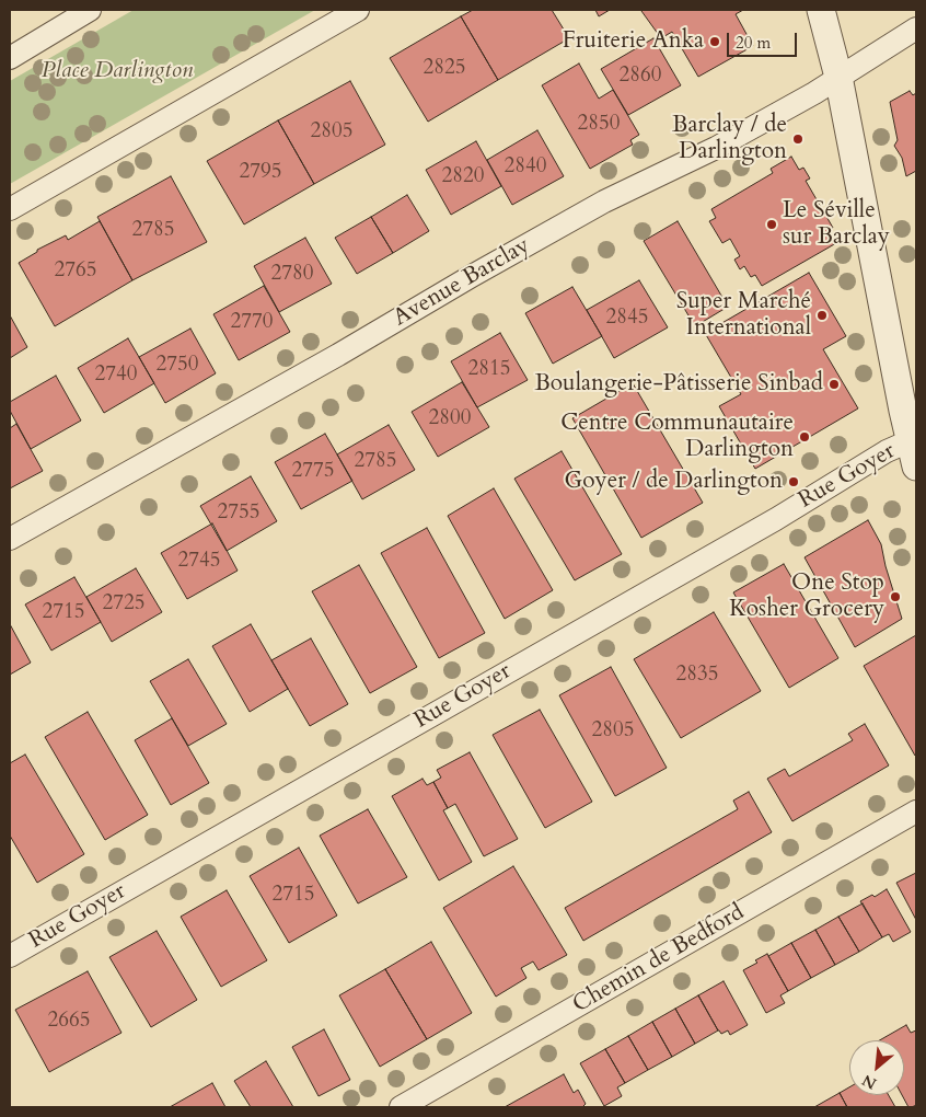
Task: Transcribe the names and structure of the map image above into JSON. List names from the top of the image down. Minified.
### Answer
{"streets":{"street":["Avenue Barclay","Rue Goyer","Chemin de Bedford"]},"parks":["Place Darlington"],"places":["Fruiterie Anka","Barclay / de Darlington","Le Séville sur Barclay","Super Marché International","Boulangerie-Pâtisserie Sinbad","Centre Communautaire Darlington","Goyer / de Darlington","One Stop Kosher Grocery"],"house_numbers":["2825","2860","2850","2805","2840","2795","2820","2785","2765","2780","2845","2770","2750","2815","2740","2800","2785","2775","2755","2745","2725","2715","2835","2805","2715","2665"],"scale_bar":"20 m","north":"bottom left"}
